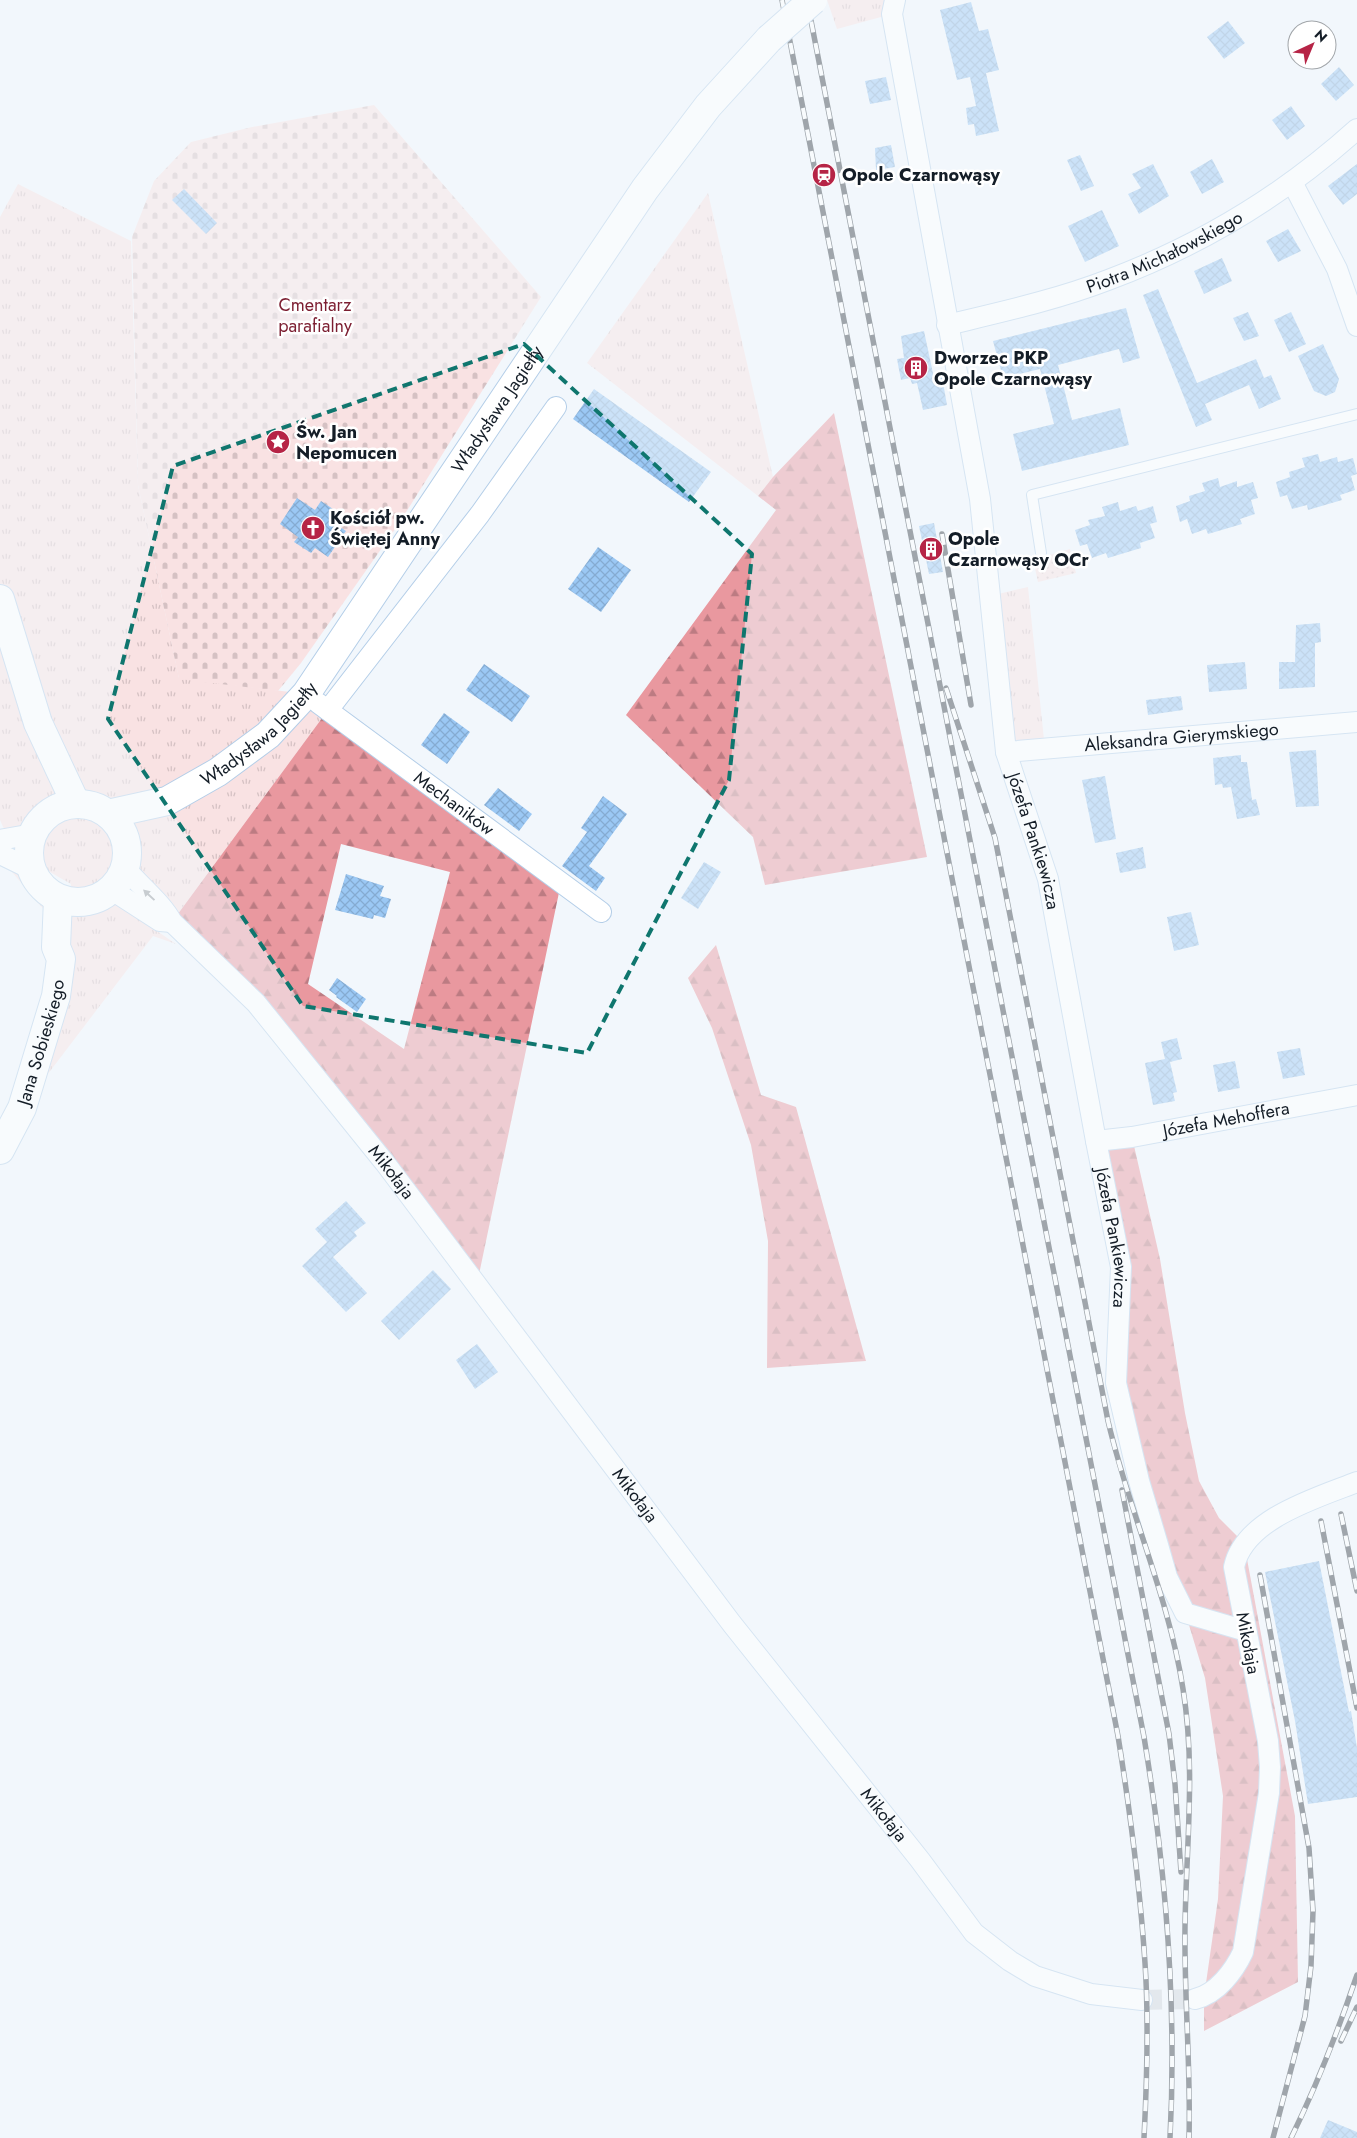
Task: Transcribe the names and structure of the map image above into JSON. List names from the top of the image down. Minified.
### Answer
{"streets":{"street":["Piotra Michałowskiego","Władysława Jagiełły","Aleksandra Gierymskiego","Mechaników","Józefa Pankiewicza","Jana Sobieskiego","Józefa Mehoffera","Mikołaja"]},"crossings":[["Piotra Michałowskiego","Józefa Pankiewicza"],["Władysława Jagiełły","Mechaników"],["Władysława Jagiełły","Jana Sobieskiego"],["Władysława Jagiełły","Mikołaja"],["Aleksandra Gierymskiego","Józefa Pankiewicza"],["Józefa Pankiewicza","Józefa Mehoffera"],["Józefa Pankiewicza","Mikołaja"],["Jana Sobieskiego","Mikołaja"]],"parks":["Cmentarz parafialny"],"places":{"station":["Opole Czarnowąsy"],"building":["Dworzec PKP Opole Czarnowąsy","Opole Czarnowąsy OCr"],"place":["Św. Jan Nepomucen"],"church":["Kościół pw. Świętej Anny"]},"north":"top right"}
